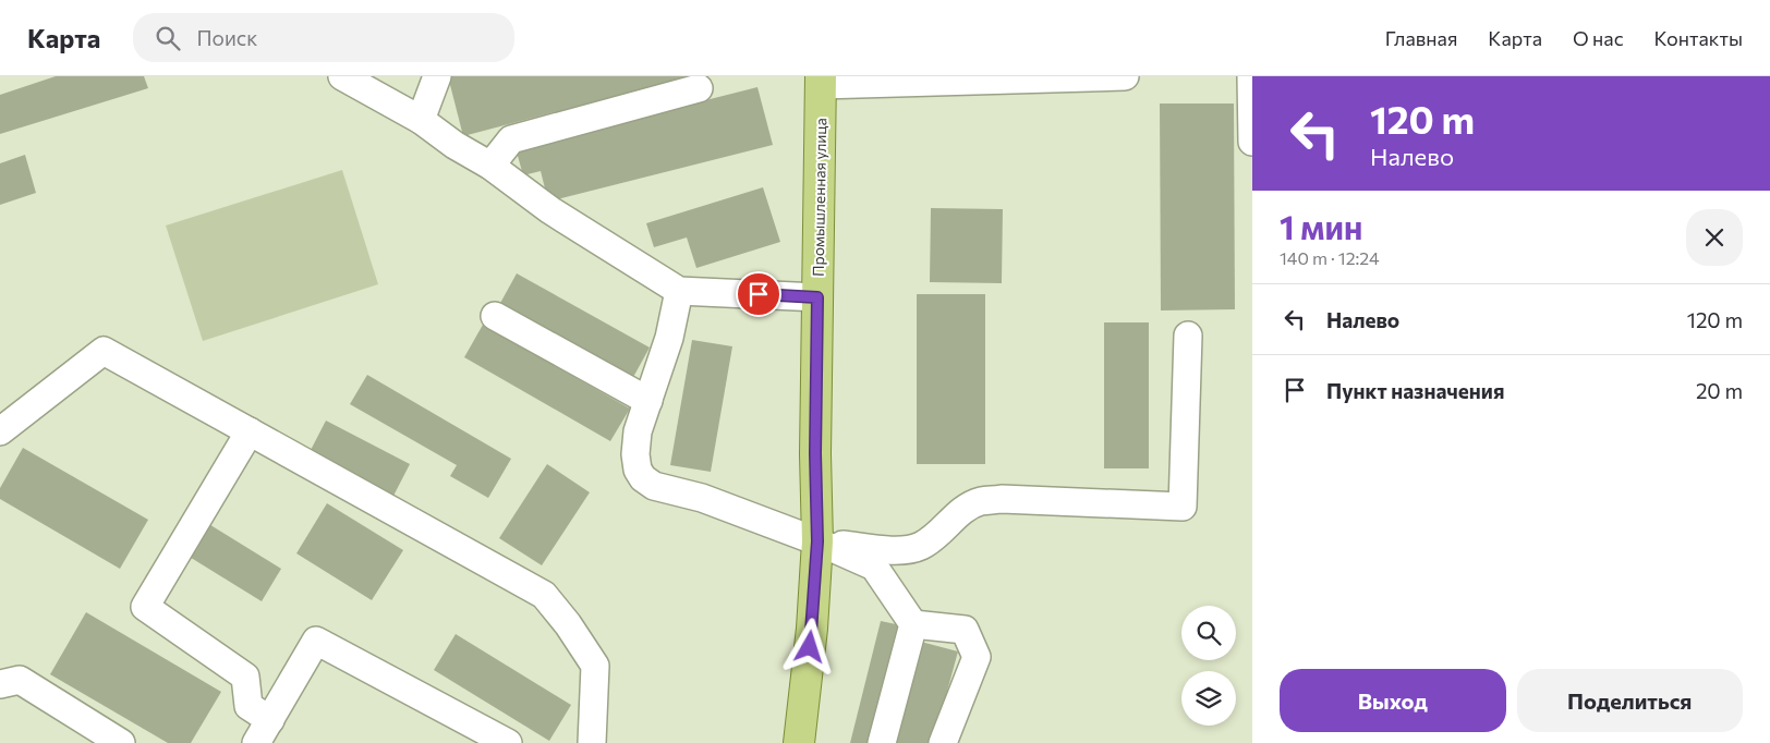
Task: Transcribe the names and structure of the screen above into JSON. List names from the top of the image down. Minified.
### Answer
{"streets":{"main road":["Промышленная улица"]},"page":{"header":"Карта","search":"Поиск","nav":["Главная","Карта","О нас","Контакты"],"turn":["120 m","Налево"],"heading":["1 мин","140 m · 12:24"],"list":[{"name":"Налево","value":"120 m"},{"name":"Пункт назначения","value":"20 m"}],"buttons":["Выход","Поделиться"]}}
